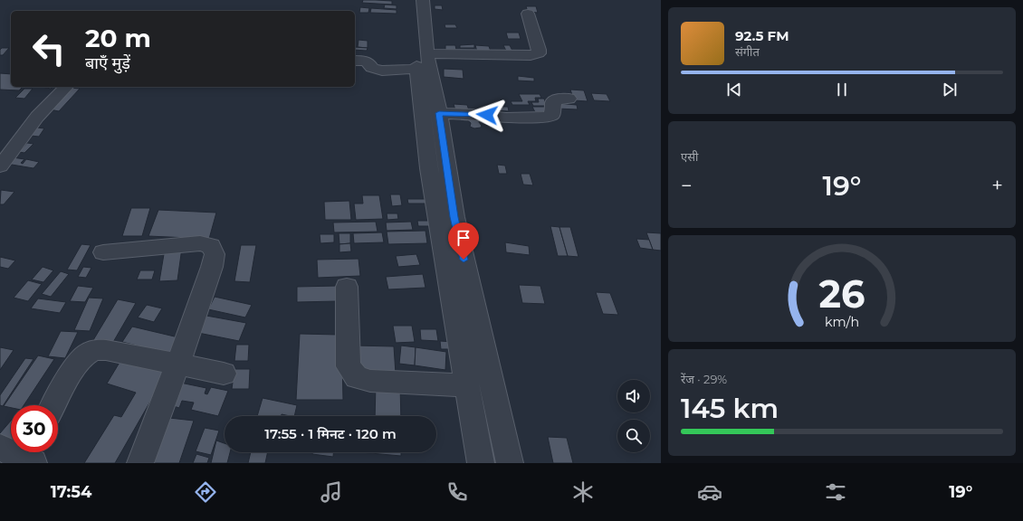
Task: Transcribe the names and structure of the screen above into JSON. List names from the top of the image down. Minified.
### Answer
{"page":{"turn":["20 m","बाएँ मुड़ें"],"song":["92.5 FM","संगीत"],"tile":["एसी",["रेंज · 29%","145 km"]],"heat":["−","19°","+"],"limit":"30","trip":"17:55 · 1 मिनट · 120 m","tabs":["17:54","19°"],"gauge":["26","km/h"]}}
